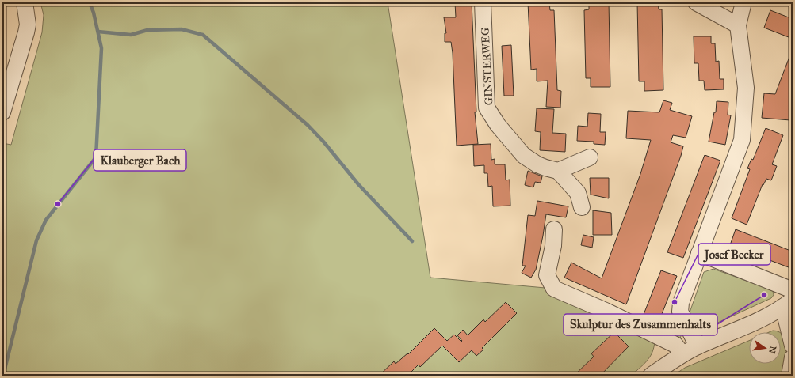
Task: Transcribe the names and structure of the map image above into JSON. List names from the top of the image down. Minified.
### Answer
{"streets":{"street":["GINSTERWEG"]},"places":["Klauberger Bach","Skulptur des Zusammenhalts","Josef Becker"],"north":"right"}
